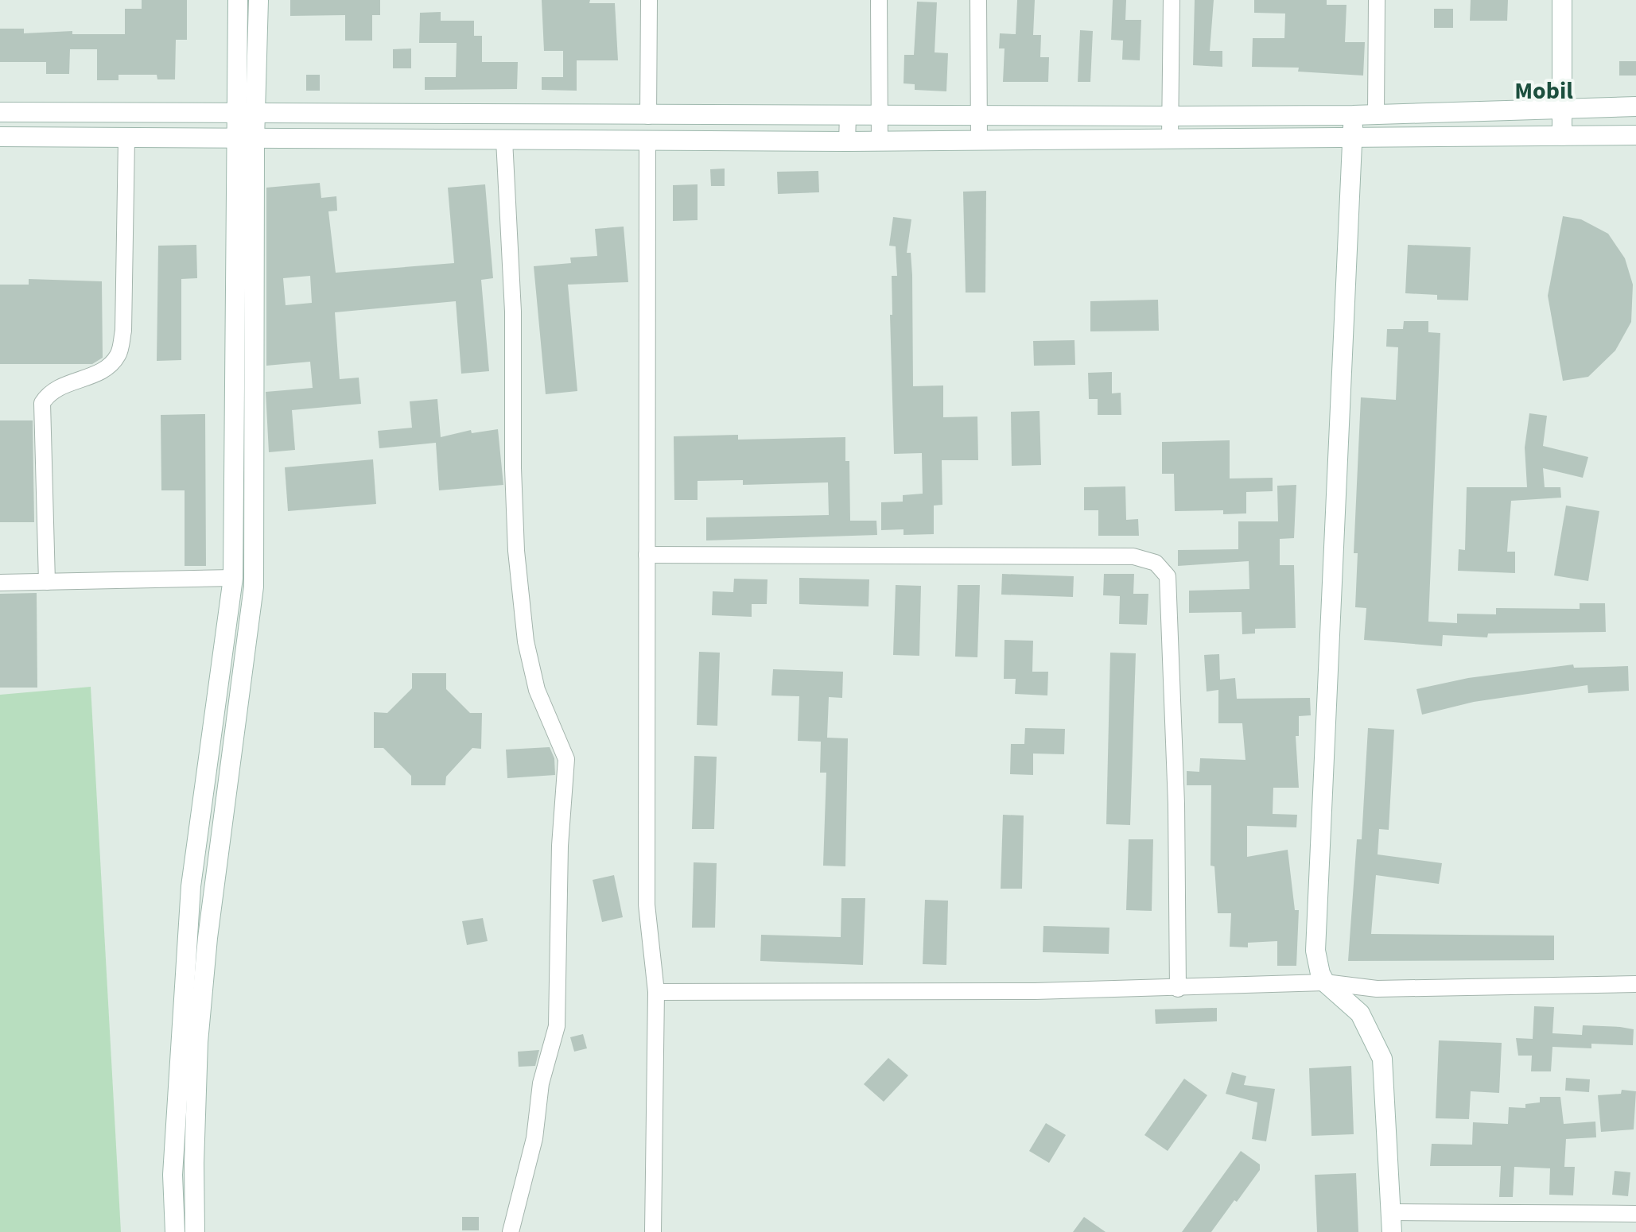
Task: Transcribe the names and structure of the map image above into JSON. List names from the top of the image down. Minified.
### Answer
{"districts":["Mobil"]}
